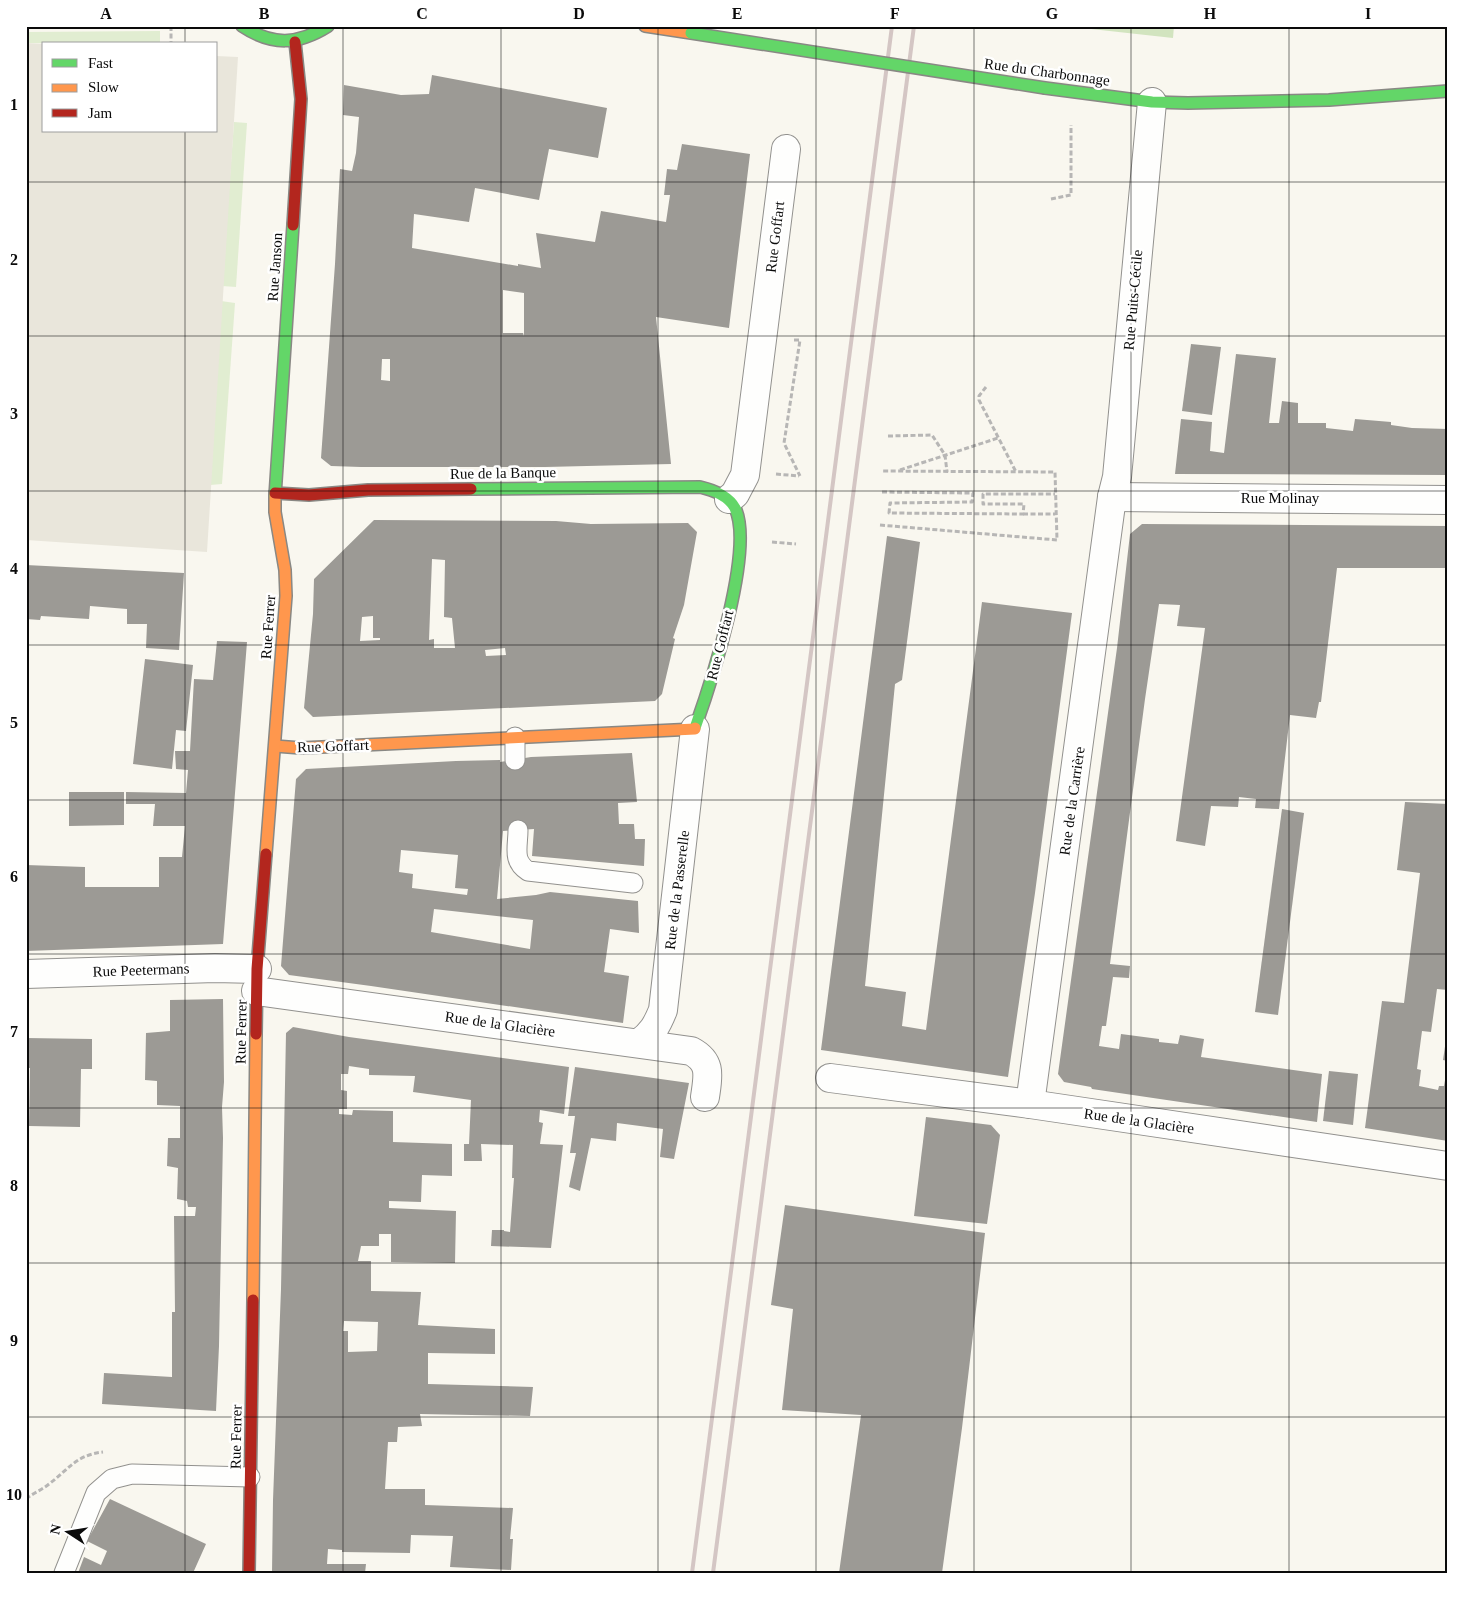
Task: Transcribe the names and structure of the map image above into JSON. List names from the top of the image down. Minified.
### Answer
{"streets":{"street":["Rue du Charbonnage","Rue Goffart","Rue Janson","Rue Puits-Cécile","Rue de la Banque","Rue Molinay","Rue Ferrer","Rue de la Carrière","Rue de la Passerelle","Rue Peetermans","Rue de la Glacière"]},"crossings":[["Rue du Charbonnage","Rue Puits-Cécile"],["Rue Goffart","Rue de la Banque"],["Rue Goffart","Rue Ferrer"],["Rue Goffart","Rue de la Passerelle"],["Rue Janson","Rue de la Banque"],["Rue Janson","Rue Ferrer"],["Rue Puits-Cécile","Rue Molinay"],["Rue Puits-Cécile","Rue de la Carrière"],["Rue de la Banque","Rue Ferrer"],["Rue Molinay","Rue de la Carrière"],["Rue Ferrer","Rue Peetermans"],["Rue Ferrer","Rue de la Glacière"],["Rue de la Carrière","Rue de la Glacière"],["Rue de la Passerelle","Rue de la Glacière"],["Rue Peetermans","Rue de la Glacière"]],"legend":["Fast","Slow","Jam"],"north":"left","grid":{"columns":["A","B","C","D","E","F","G","H","I"],"rows":["1","2","3","4","5","6","7","8","9","10"]}}
